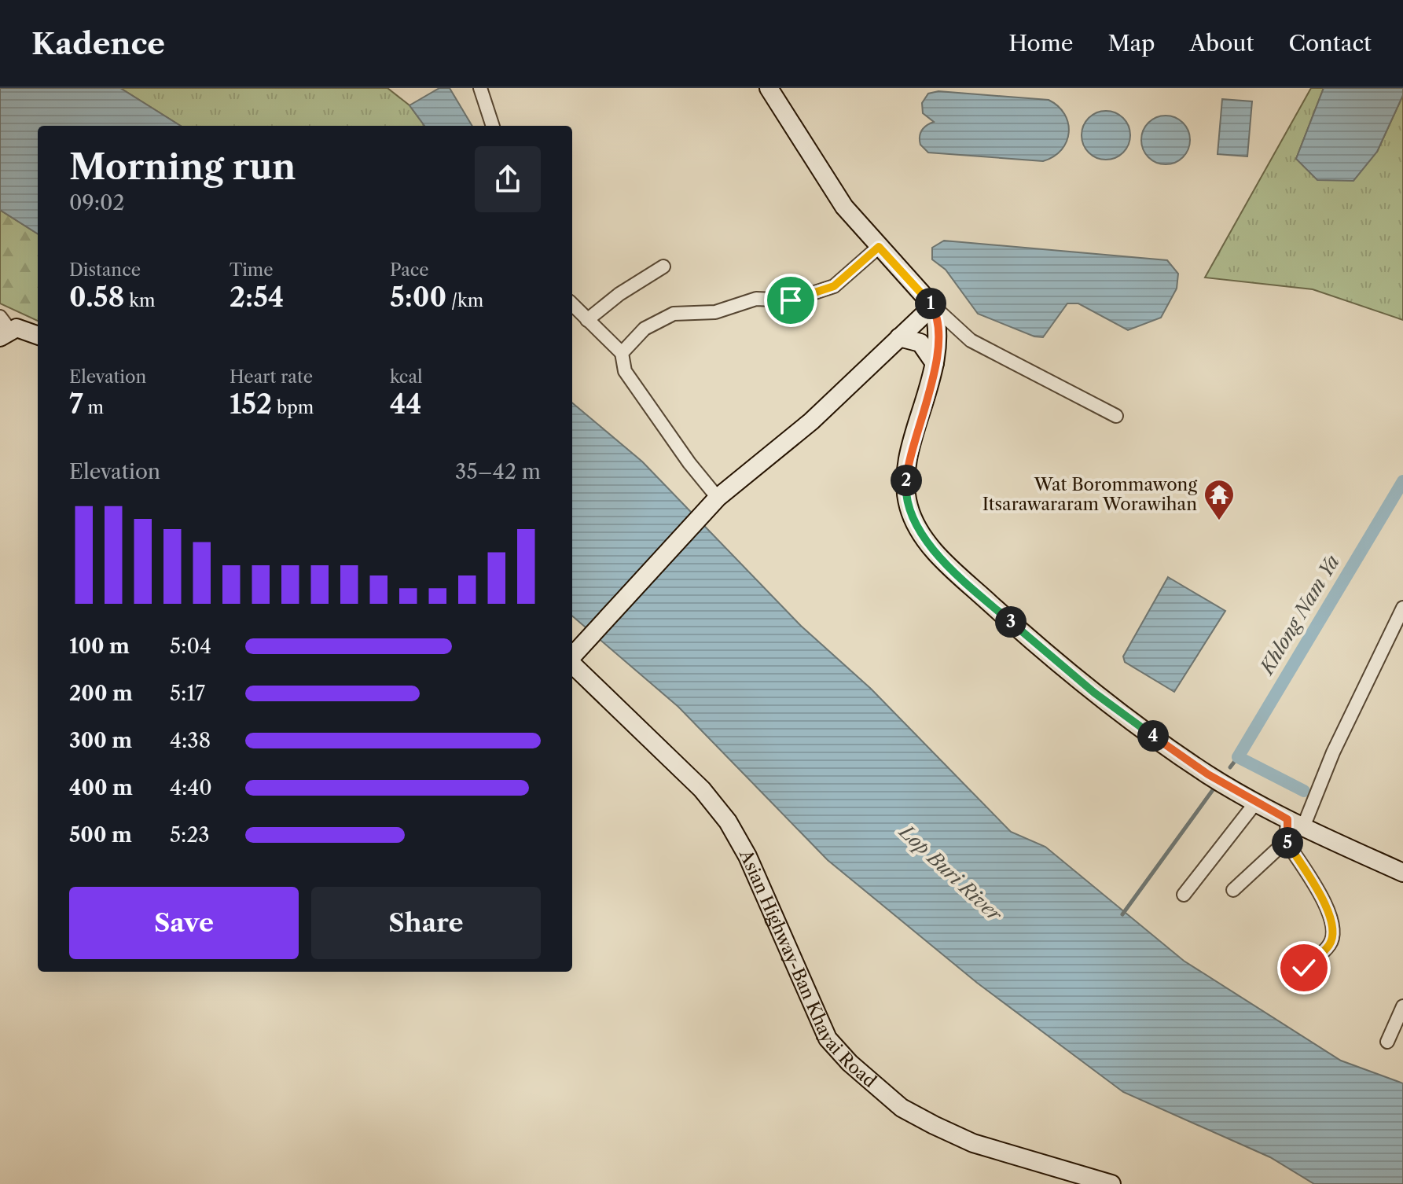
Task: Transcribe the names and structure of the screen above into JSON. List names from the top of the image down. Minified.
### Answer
{"streets":{"street":["Asian Highway-Ban Khayai Road"]},"water":["Khlong Nam Ya","Lop Buri River"],"places":{"temple":["Wat Borommawong Itsarawararam Worawihan"]},"page":{"header":"Kadence","nav":["Home","Map","About","Contact"],"heading":["Morning run","09:02"],"stats":[["Distance","0.58 km"],["Time","2:54"],["Pace","5:00 /km"],["Elevation","7 m"],["Heart rate","152 bpm"],["kcal","44"]],"pins":["1","2","3","4","5"],"chart":["Elevation","35–42 m"],"list":[{"name":"100 m","note":"5:04"},{"name":"200 m","note":"5:17"},{"name":"300 m","note":"4:38"},{"name":"400 m","note":"4:40"},{"name":"500 m","note":"5:23"}],"buttons":["Save","Share"]}}
